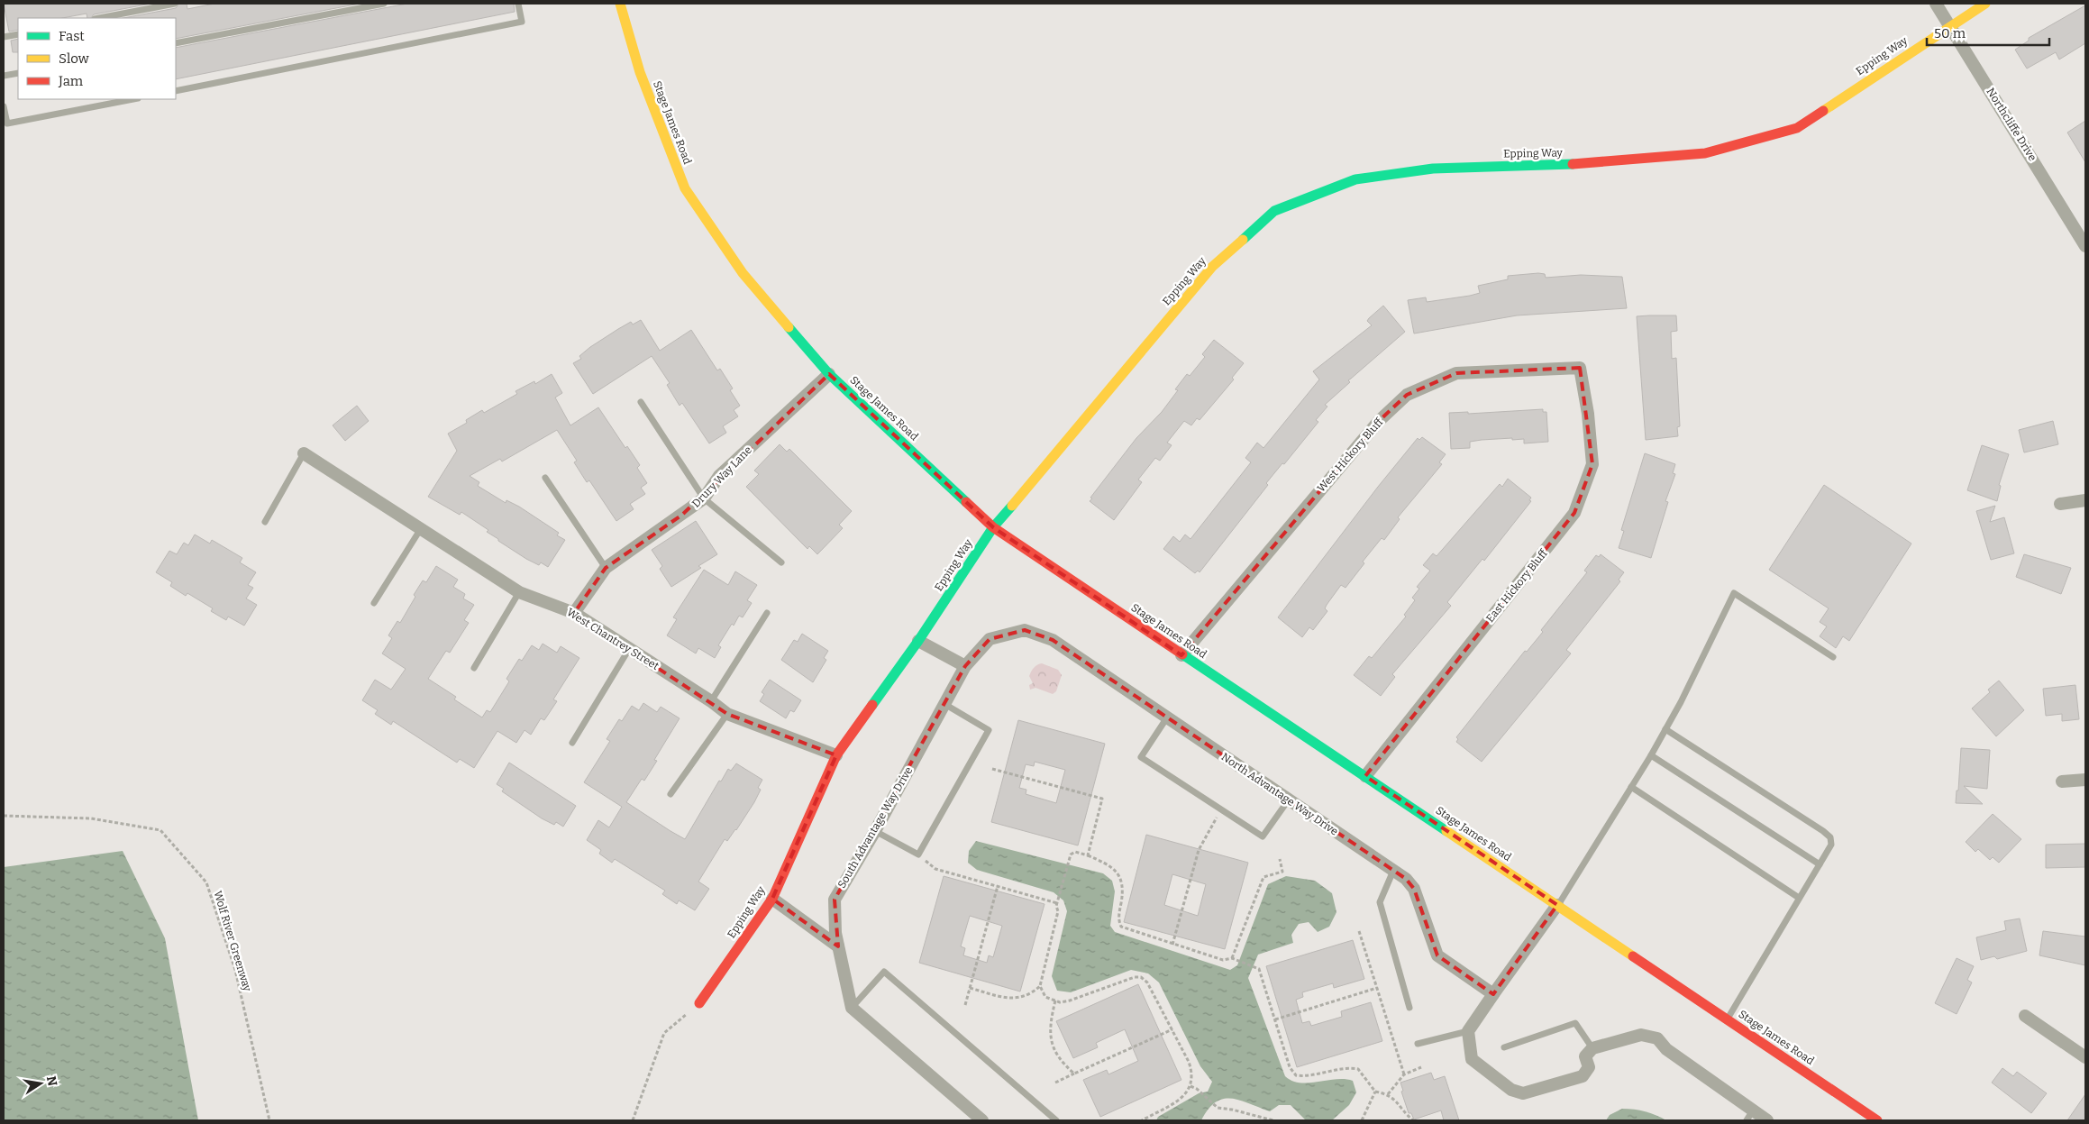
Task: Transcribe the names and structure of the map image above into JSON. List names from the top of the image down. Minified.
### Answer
{"streets":{"street":["Epping Way","Stage James Road","Northcliffe Drive","West Hickory Bluff","Drury Way Lane","East Hickory Bluff","West Chantrey Street","North Advantage Way Drive","South Advantage Way Drive"],"path":["Wolf River Greenway"]},"crossings":[["Epping Way","Stage James Road"],["Epping Way","Northcliffe Drive"],["Epping Way","West Chantrey Street"],["Stage James Road","West Hickory Bluff"],["Stage James Road","Drury Way Lane"],["Stage James Road","East Hickory Bluff"],["West Hickory Bluff","East Hickory Bluff"],["Drury Way Lane","West Chantrey Street"],["North Advantage Way Drive","South Advantage Way Drive"]],"legend":["Fast","Slow","Jam"],"scale_bar":"50 m","north":"right"}
